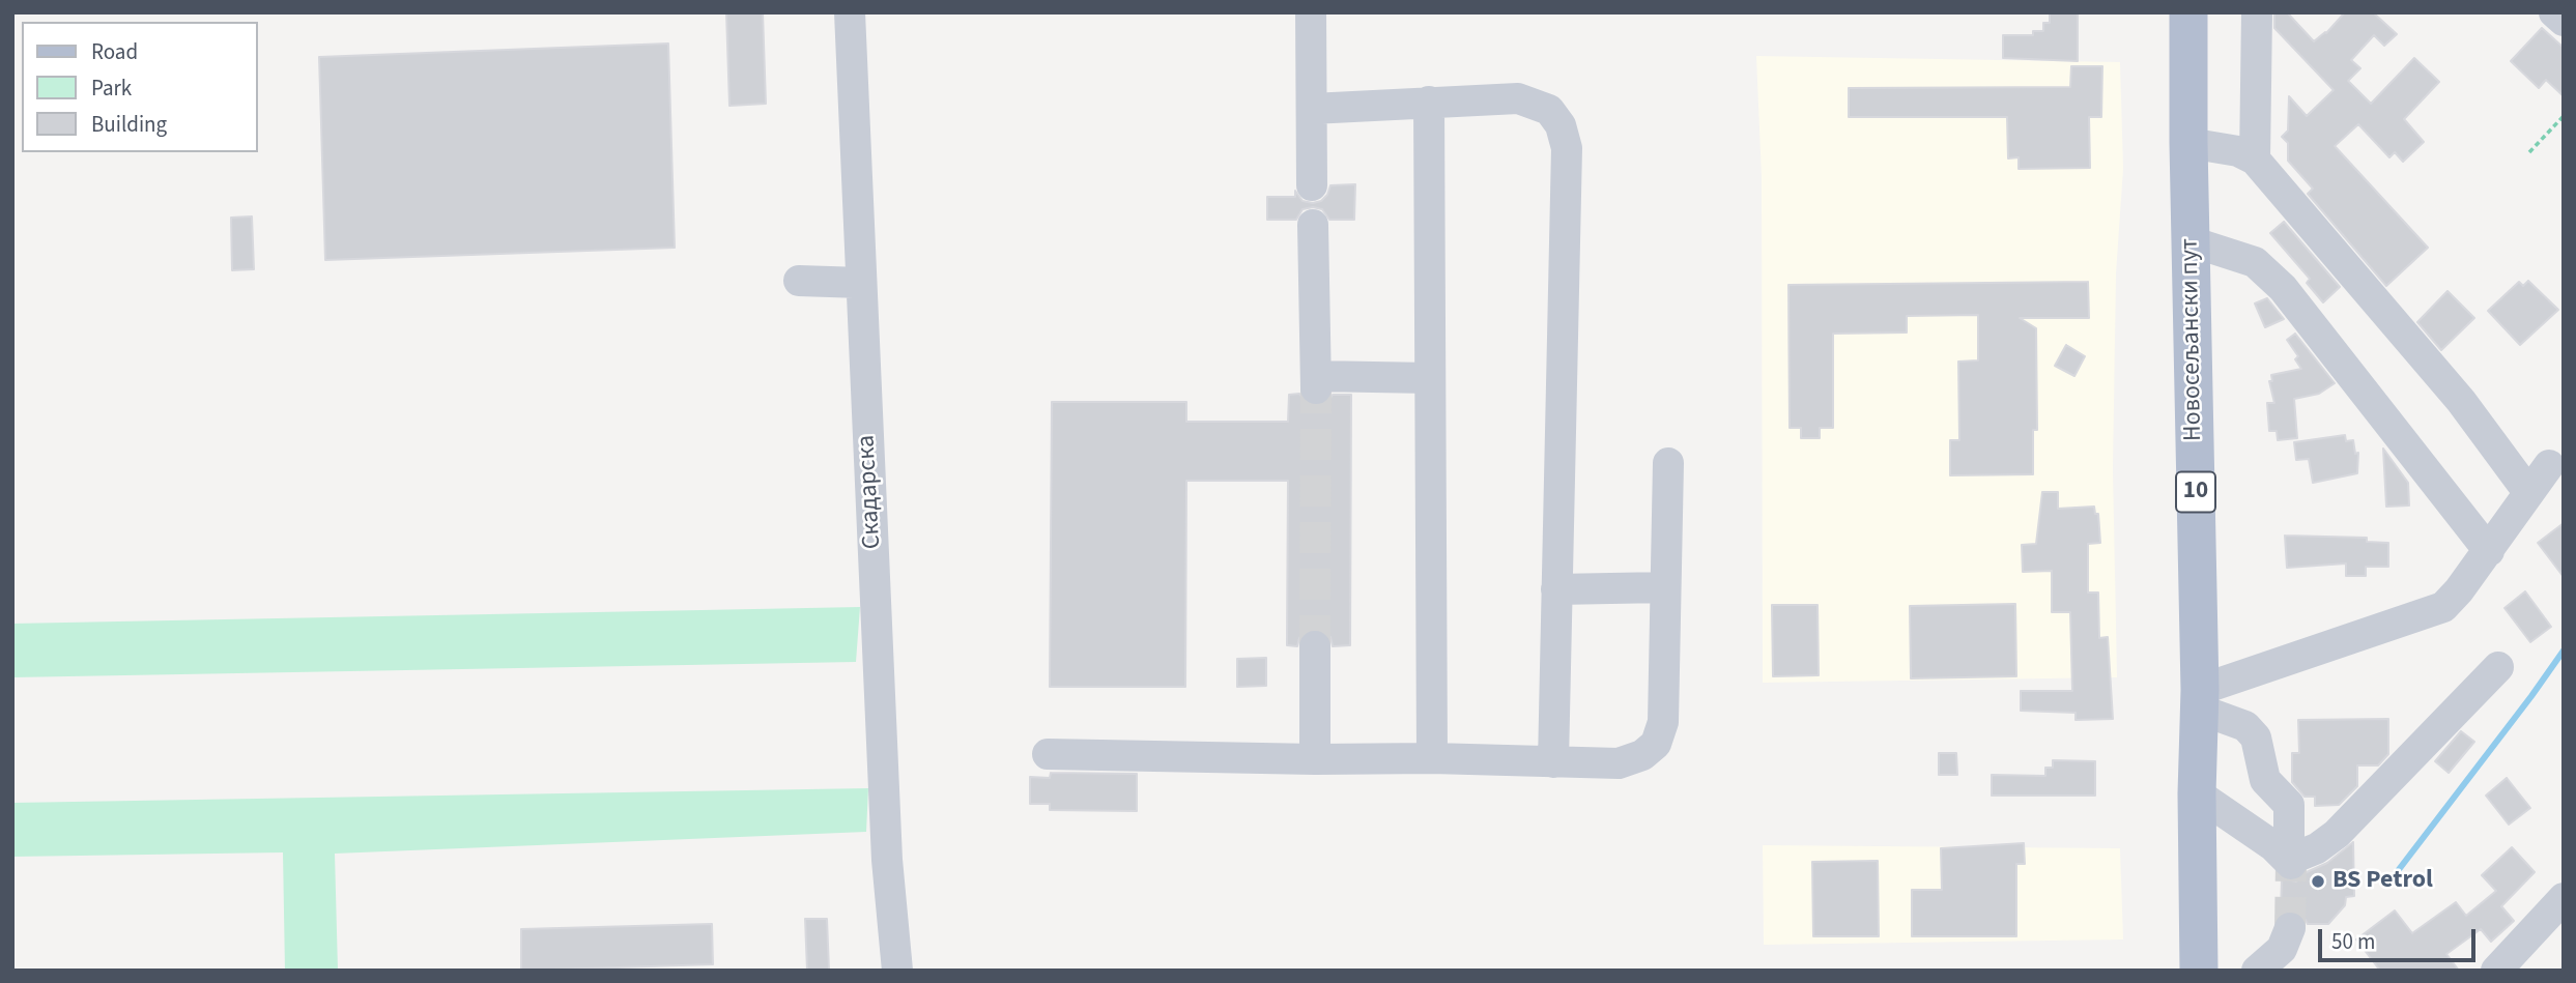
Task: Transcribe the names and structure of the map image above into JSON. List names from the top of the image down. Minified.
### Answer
{"streets":{"main road":["Новосељански пут","10"],"street":["Скадарска"]},"places":["BS Petrol"],"legend":["Road","Park","Building"],"scale_bar":"50 m"}
